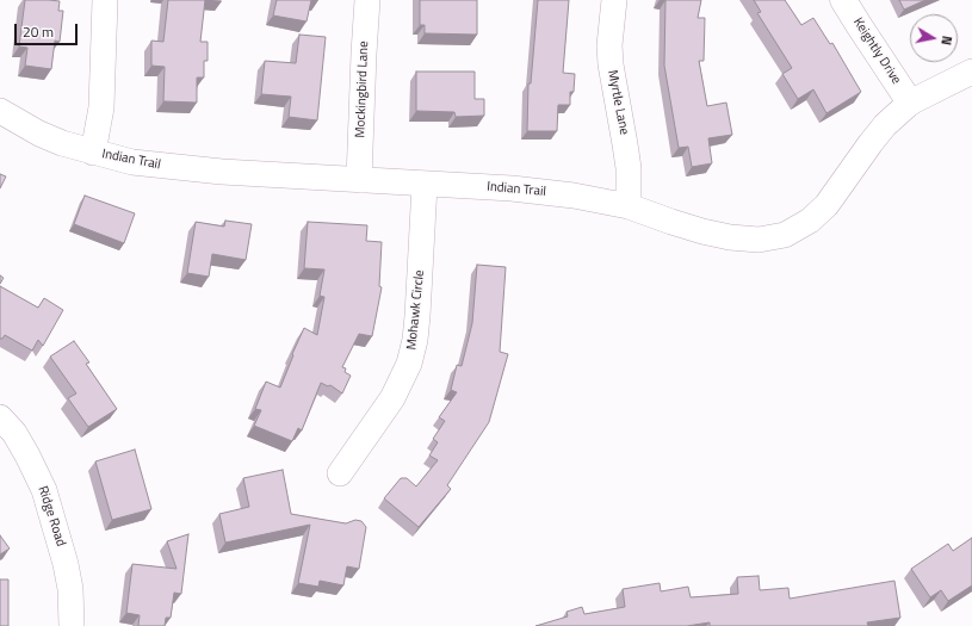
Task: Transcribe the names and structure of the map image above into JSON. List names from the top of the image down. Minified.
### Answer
{"streets":{"street":["Keightly Drive","Mockingbird Lane","Myrtle Lane","Indian Trail","Mohawk Circle","Ridge Road"]},"crossings":[["Keightly Drive","Indian Trail"],["Mockingbird Lane","Indian Trail"],["Myrtle Lane","Indian Trail"],["Indian Trail","Mohawk Circle"]],"scale_bar":"20 m","north":"right"}
